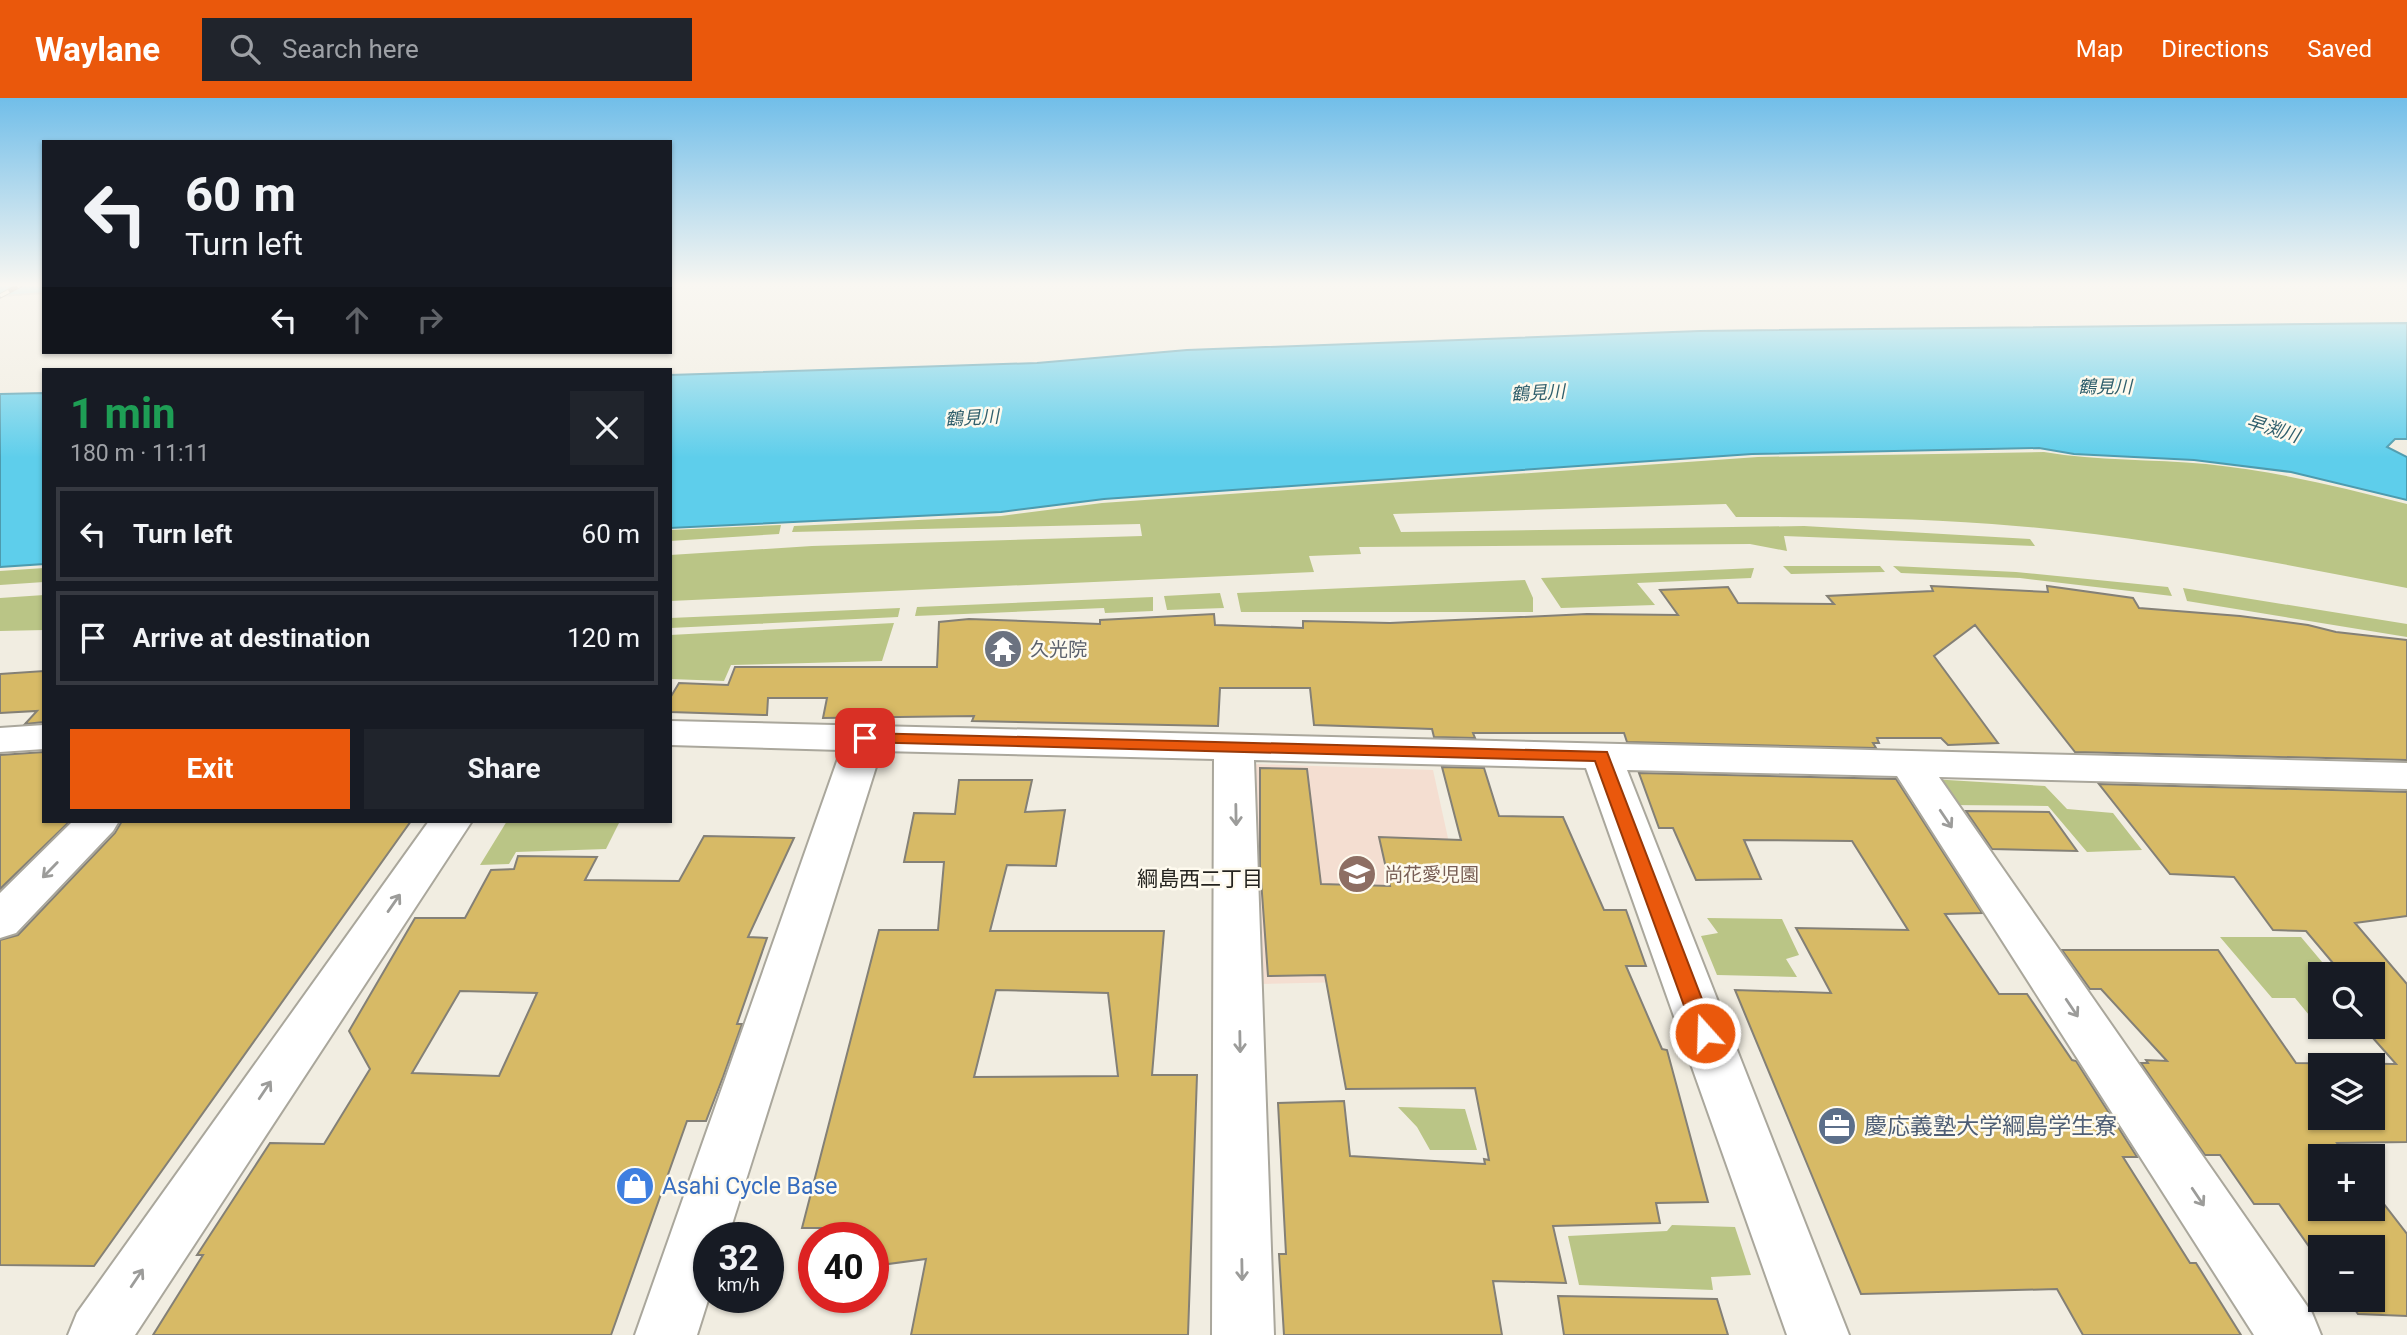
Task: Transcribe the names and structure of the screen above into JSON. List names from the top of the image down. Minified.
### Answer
{"districts":["綱島西二丁目"],"water":["鶴見川","早渕川"],"places":{"temple":["久光院"],"school or university":["尚花愛児園"],"office":["慶応義塾大学綱島学生寮"],"shop":["Asahi Cycle Base"]},"page":{"header":"Waylane","search":"Search here","nav":["Map","Directions","Saved"],"turn":["60 m","Turn left"],"heading":["1 min","180 m · 11:11"],"list":[{"name":"Turn left","value":"60 m"},{"name":"Arrive at destination","value":"120 m"}],"buttons":["Exit","Share"],"map_buttons":["+","−"],"speed":"32 km/h","limit":"40"}}
